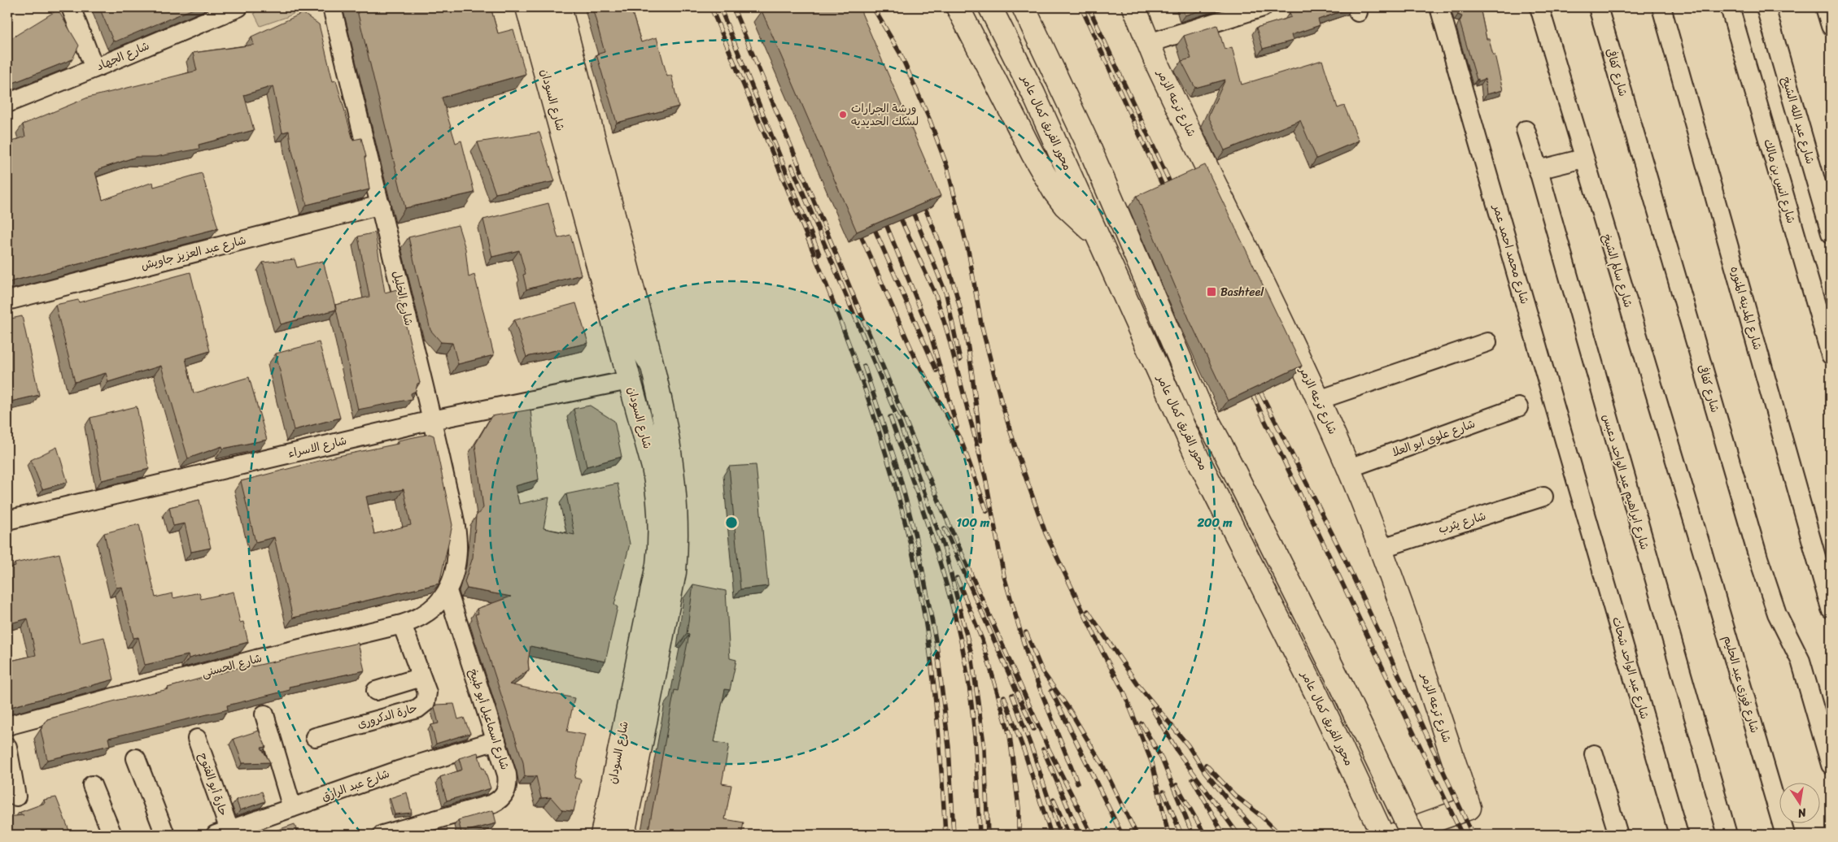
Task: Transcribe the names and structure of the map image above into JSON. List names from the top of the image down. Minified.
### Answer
{"streets":{"main road":["شارع السودان","شارع ترعه الزمر","محور الفريق كمال عامر"],"street":["شارع الجهاد","شارع كفافى","شارع عبد الله الشيخ","شارع انس بن مالك","شارع عبد العزيز جاويش","شارع محمد احمد عمر","شارع سالم الشيخ","شارع الخليل","شارع المدينه المنوره","شارع علوى ابو العلا","شارع الاسراء","شارع ابراهيم عبد الواحد دعبس","شارع يثرب","شارع الحسنى","شارع عبد الواحد شحات","شارع فوزى عبد الحليم","حارة الدكرورى","شارع اسماعيل أبو طبيخ","حارة أبو الفتوح","شارع عبد الرازق"]},"crossings":[["شارع السودان","شارع الاسراء"],["شارع ترعه الزمر","شارع علوى ابو العلا"],["شارع ترعه الزمر","شارع يثرب"],["شارع عبد العزيز جاويش","شارع الخليل"],["شارع محمد احمد عمر","شارع عبد الواحد شحات"],["شارع سالم الشيخ","شارع فوزى عبد الحليم"],["شارع الخليل","شارع الاسراء"],["شارع الخليل","شارع الحسنى"],["شارع الخليل","شارع اسماعيل أبو طبيخ"],["شارع الحسنى","حارة الدكرورى"],["شارع الحسنى","شارع اسماعيل أبو طبيخ"],["شارع اسماعيل أبو طبيخ","شارع عبد الرازق"],["حارة أبو الفتوح","شارع عبد الرازق"]],"places":{"other":["ورشة الجرارات لسكك الحديديه"],"transit":["Bashteel"]},"north":"bottom","rings":["100 m","200 m"]}
